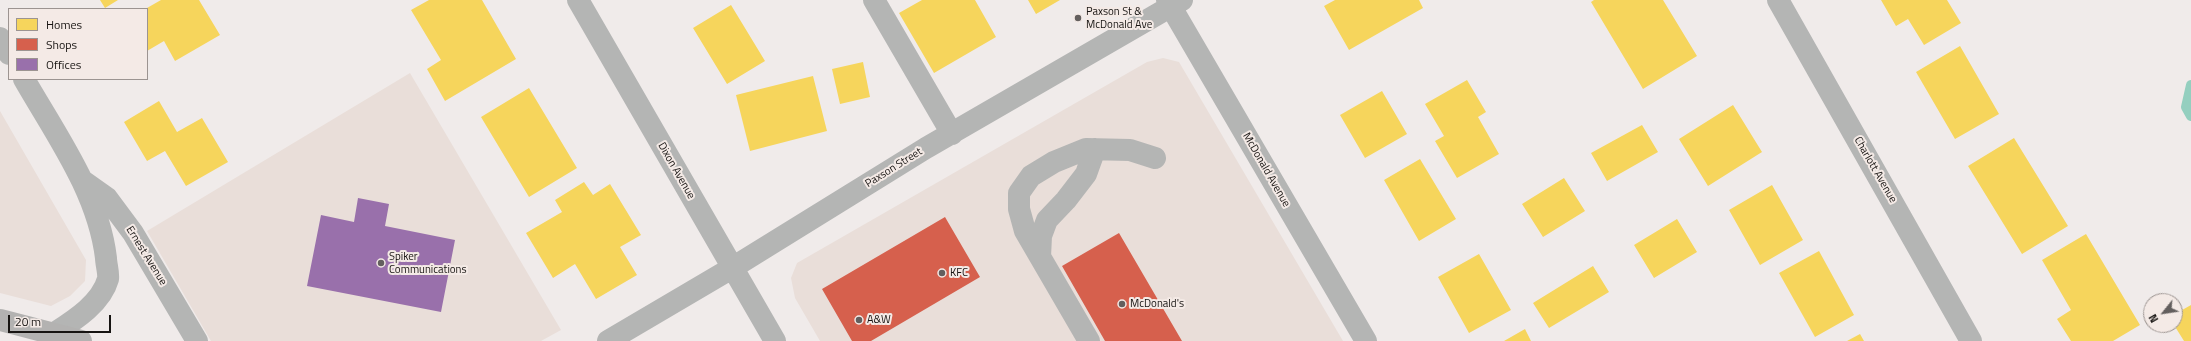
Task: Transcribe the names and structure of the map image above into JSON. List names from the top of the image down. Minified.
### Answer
{"streets":{"street":["Paxson Street","McDonald Avenue","Charlott Avenue","Dixon Avenue","Ernest Avenue"]},"crossings":[["Paxson Street","McDonald Avenue"],["Paxson Street","Dixon Avenue"]],"places":["Paxson St & McDonald Ave","Spiker Communications","KFC","McDonald's","A&W"],"legend":["Homes","Shops","Offices"],"scale_bar":"20 m","north":"bottom left"}
